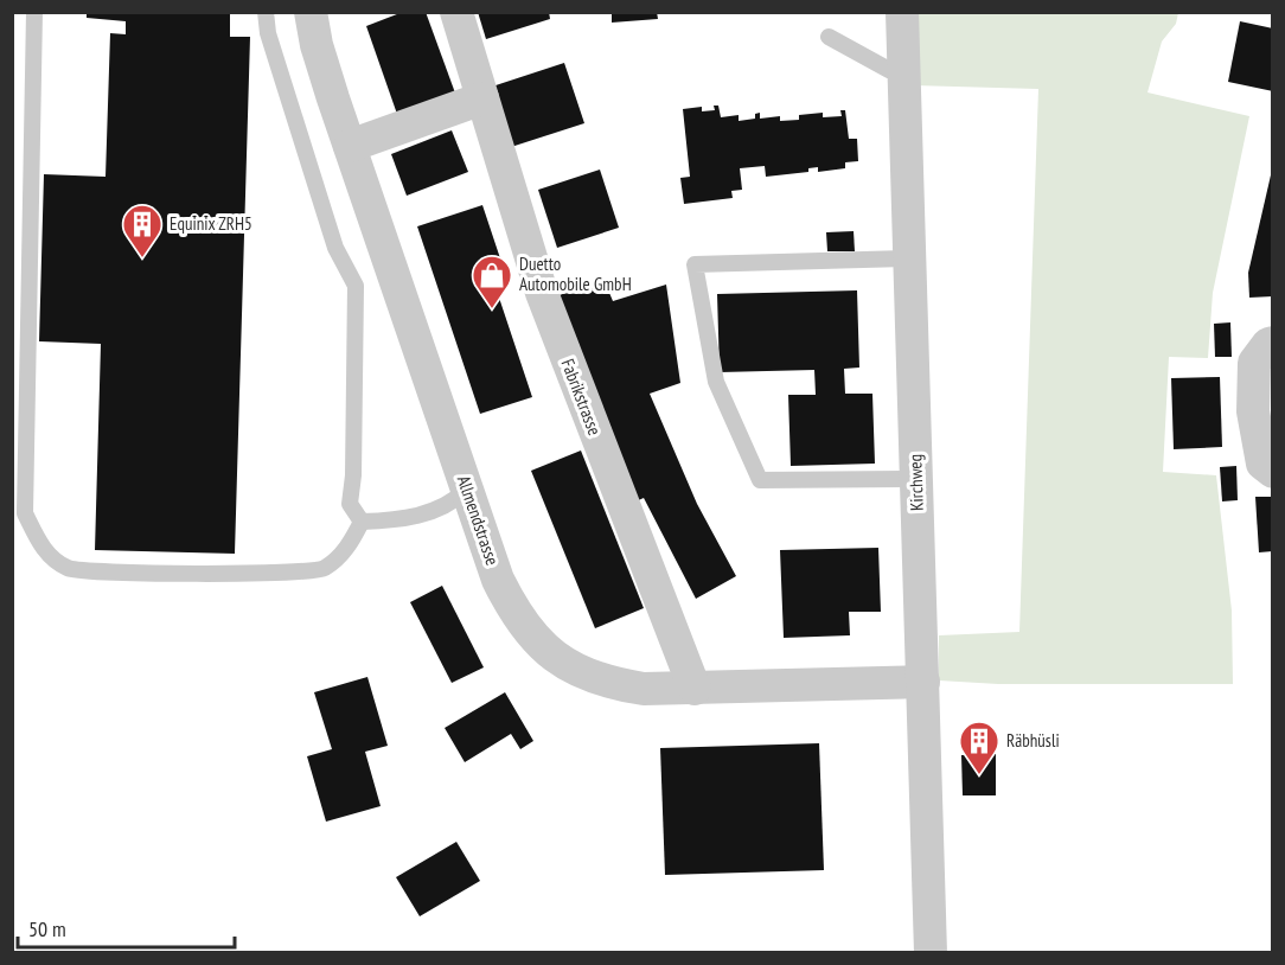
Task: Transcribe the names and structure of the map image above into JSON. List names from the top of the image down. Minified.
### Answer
{"streets":{"street":["Fabrikstrasse","Kirchweg","Allmendstrasse"]},"crossings":[["Fabrikstrasse","Allmendstrasse"],["Kirchweg","Allmendstrasse"]],"places":{"building":["Equinix ZRH5","Räbhüsli"],"shop":["Duetto Automobile GmbH"]},"scale_bar":"50 m"}
